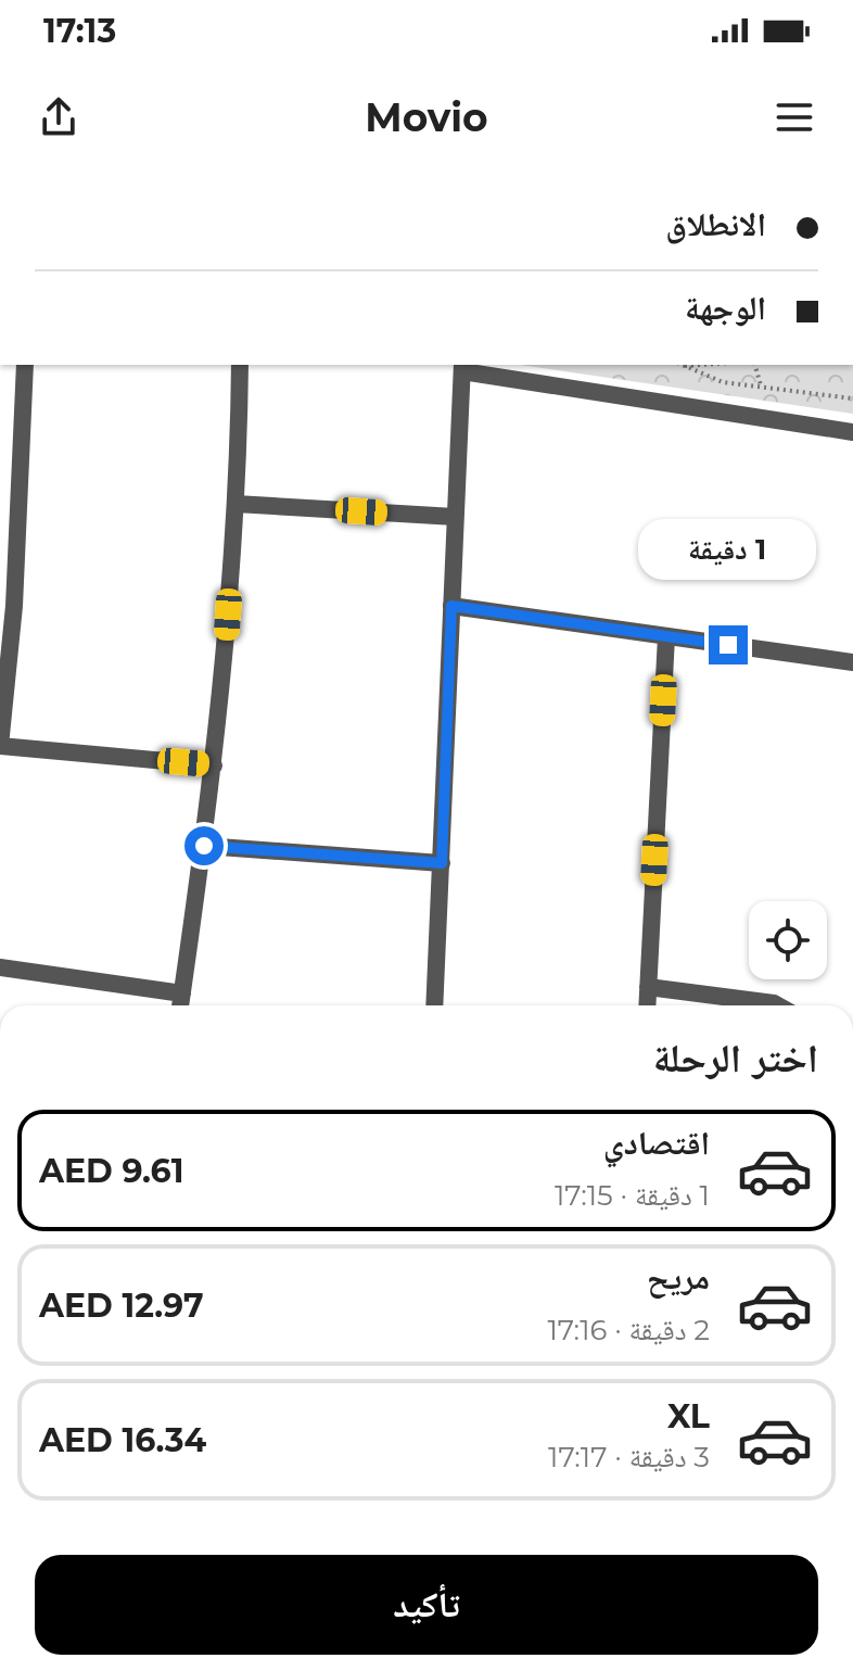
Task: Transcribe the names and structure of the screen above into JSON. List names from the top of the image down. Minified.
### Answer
{"page":{"status":"17:13","header":"Movio","banner":["الانطلاق","الوجهة"],"bubble":"1 دقيقة","heading":"اختر الرحلة","list":[{"name":"اقتصادي","note":"1 دقيقة · 17:15","value":"AED 9.61"},{"name":"مريح","note":"2 دقيقة · 17:16","value":"AED 12.97"},{"name":"XL","note":"3 دقيقة · 17:17","value":"AED 16.34"}],"buttons":"تأكيد"}}
